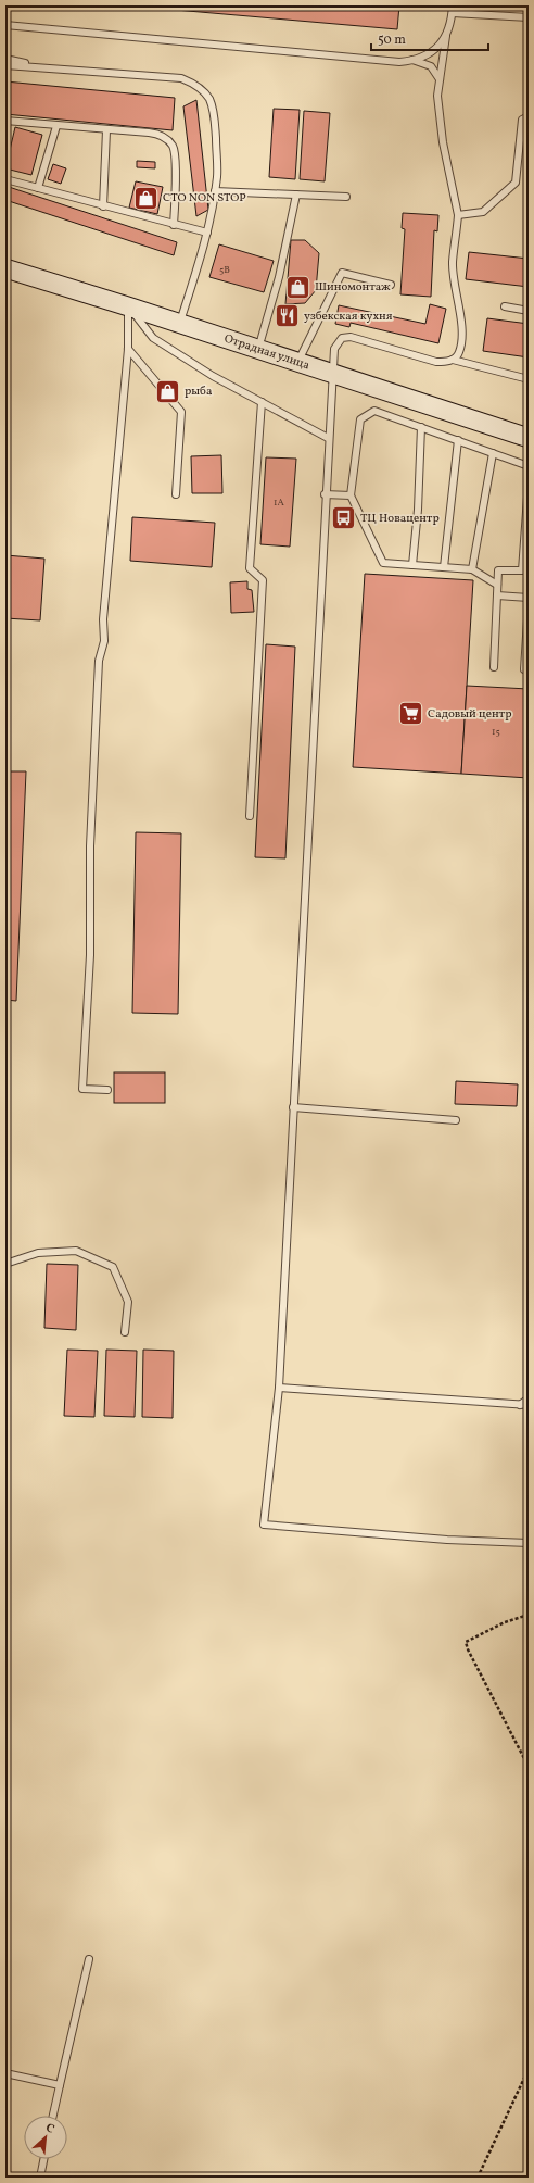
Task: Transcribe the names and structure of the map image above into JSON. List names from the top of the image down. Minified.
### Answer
{"streets":{"main road":["Отрадная улица"]},"places":{"shop":["СТО NON STOP","Шиномонтаж","рыба"],"restaurant":["узбекская кухня"],"bus stop":["ТЦ Новацентр"],"supermarket":["Садовый центр"]},"house_numbers":["5В","1А","15"],"scale_bar":"50 m","north":"top right"}
